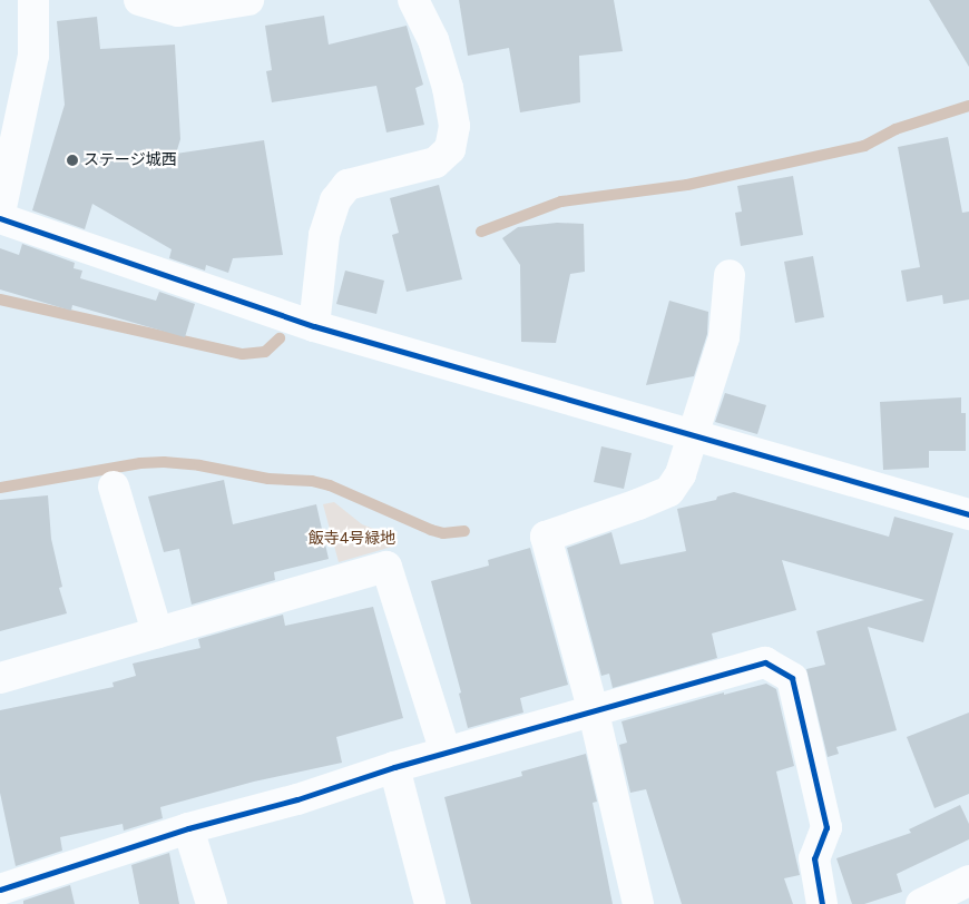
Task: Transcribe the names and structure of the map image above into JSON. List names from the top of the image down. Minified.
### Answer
{"parks":["飯寺4号緑地"],"places":["ステージ城西"]}
